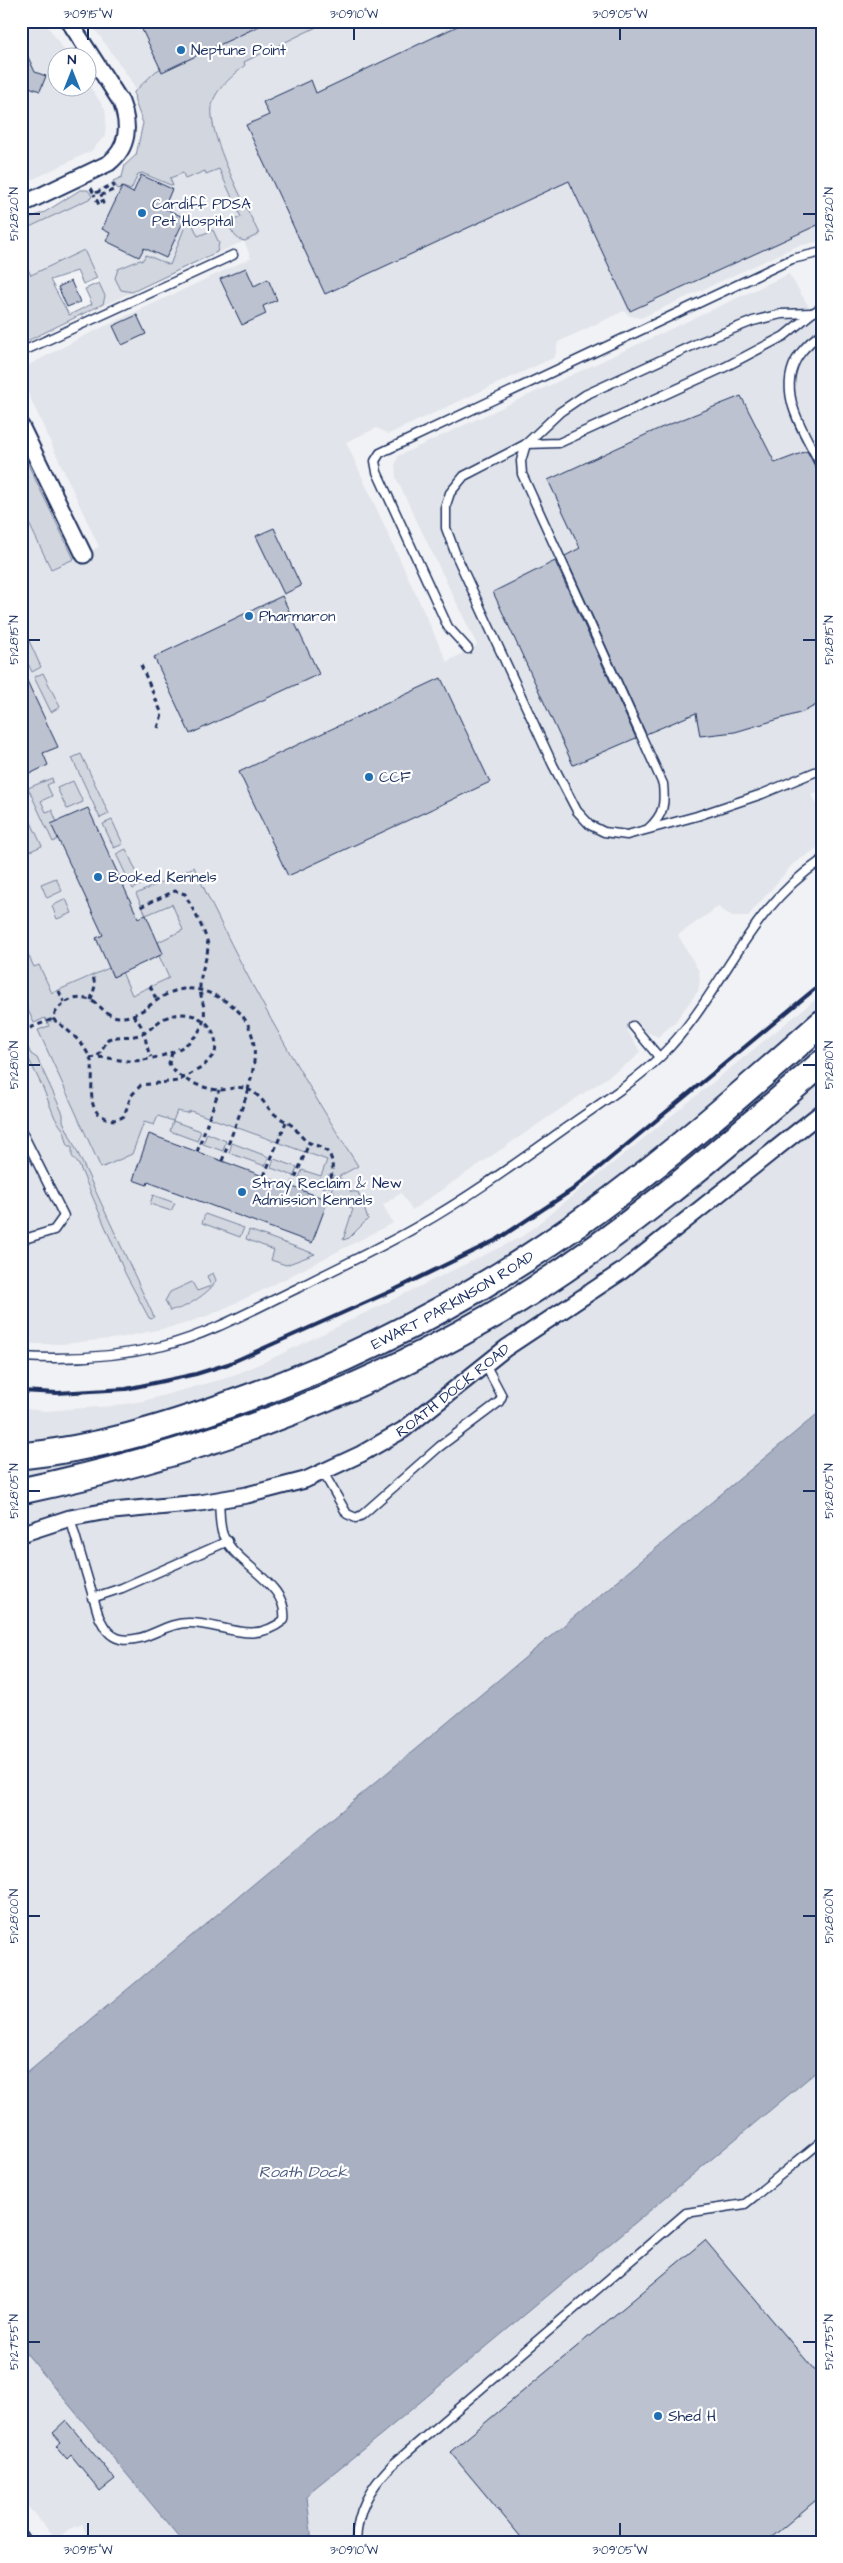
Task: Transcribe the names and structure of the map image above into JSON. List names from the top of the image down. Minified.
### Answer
{"streets":{"main road":["EWART PARKINSON ROAD"],"street":["ROATH DOCK ROAD"]},"water":["Roath Dock"],"places":["Neptune Point","Cardiff PDSA Pet Hospital","Pharmaron","CCF","Booked Kennels","Stray Reclaim & New Admission Kennels","Shed H"],"north":"top","coordinates":["3°09'15\"W","3°09'10\"W","3°09'05\"W","51°28'20\"N","51°28'15\"N","51°28'10\"N","51°28'05\"N","51°28'00\"N","51°27'55\"N"]}
